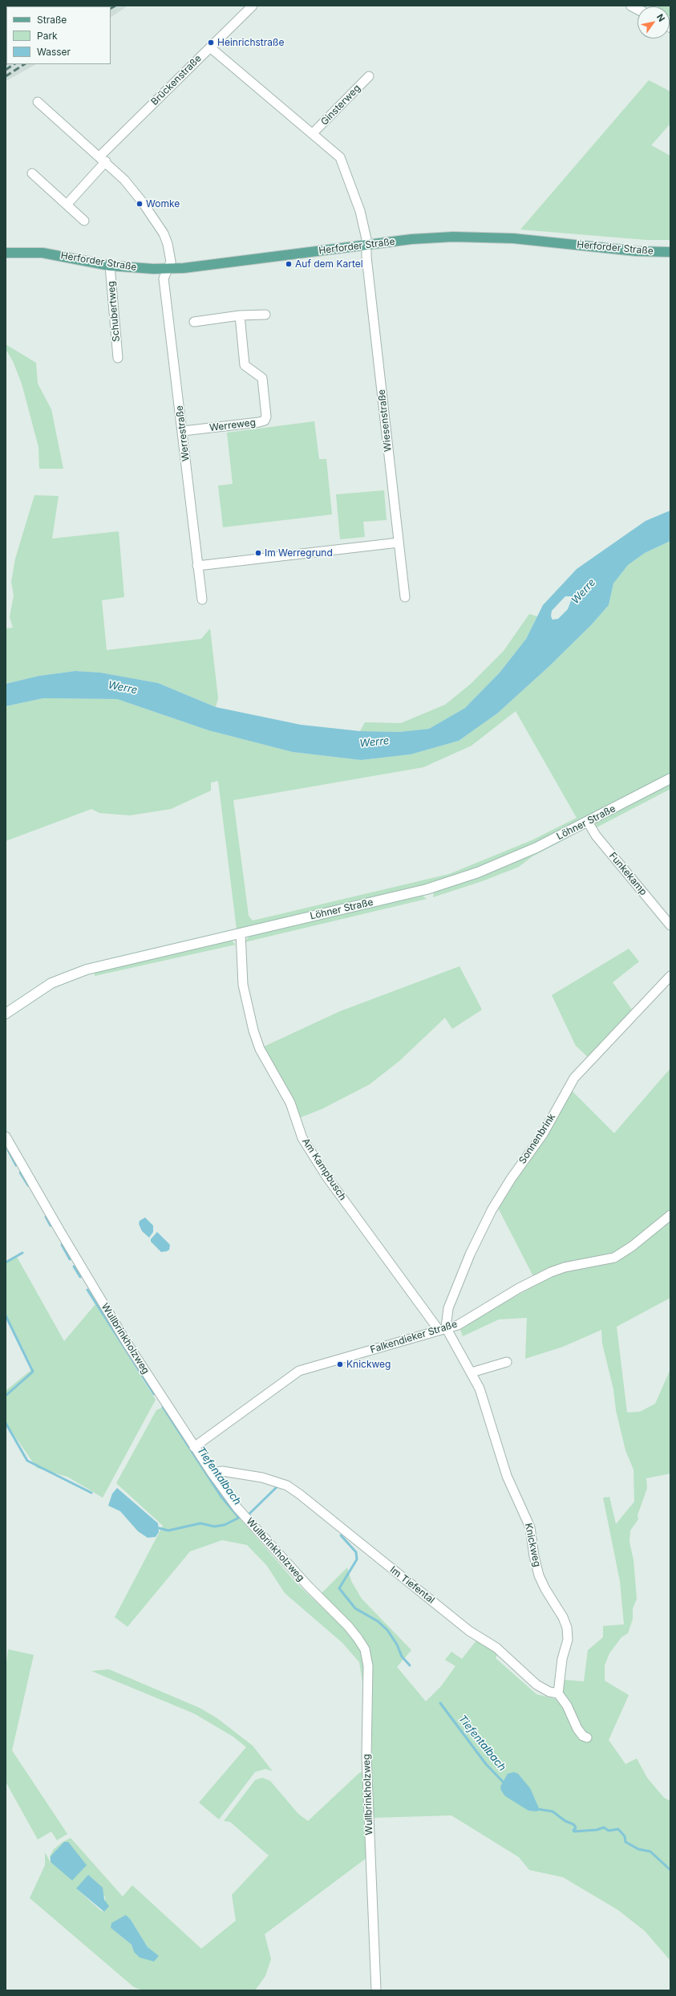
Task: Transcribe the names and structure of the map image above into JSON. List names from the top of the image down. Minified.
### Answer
{"streets":{"main road":["Herforder Straße","Löhner Straße"],"street":["Brückenstraße","Ginsterweg","Schubertweg","Wiesenstraße","Werreweg","Werrestraße","Funkekamp","Sonnenbrink","Am Kampbusch","Falkendieker Straße","Wullbrinkholzweg","Knickweg","Im Tiefental"]},"crossings":[["Herforder Straße","Schubertweg"],["Herforder Straße","Wiesenstraße"],["Herforder Straße","Werrestraße"],["Werreweg","Werrestraße"],["Löhner Straße","Funkekamp"],["Löhner Straße","Am Kampbusch"],["Sonnenbrink","Am Kampbusch"],["Sonnenbrink","Falkendieker Straße"],["Sonnenbrink","Knickweg"],["Am Kampbusch","Falkendieker Straße"],["Am Kampbusch","Knickweg"],["Falkendieker Straße","Wullbrinkholzweg"],["Falkendieker Straße","Knickweg"],["Wullbrinkholzweg","Im Tiefental"],["Knickweg","Im Tiefental"]],"water":["Werre","Tiefentalbach"],"places":["Heinrichstraße","Womke","Auf dem Kartel","Im Werregrund","Knickweg"],"legend":["Straße","Park","Wasser"],"north":"top right"}
